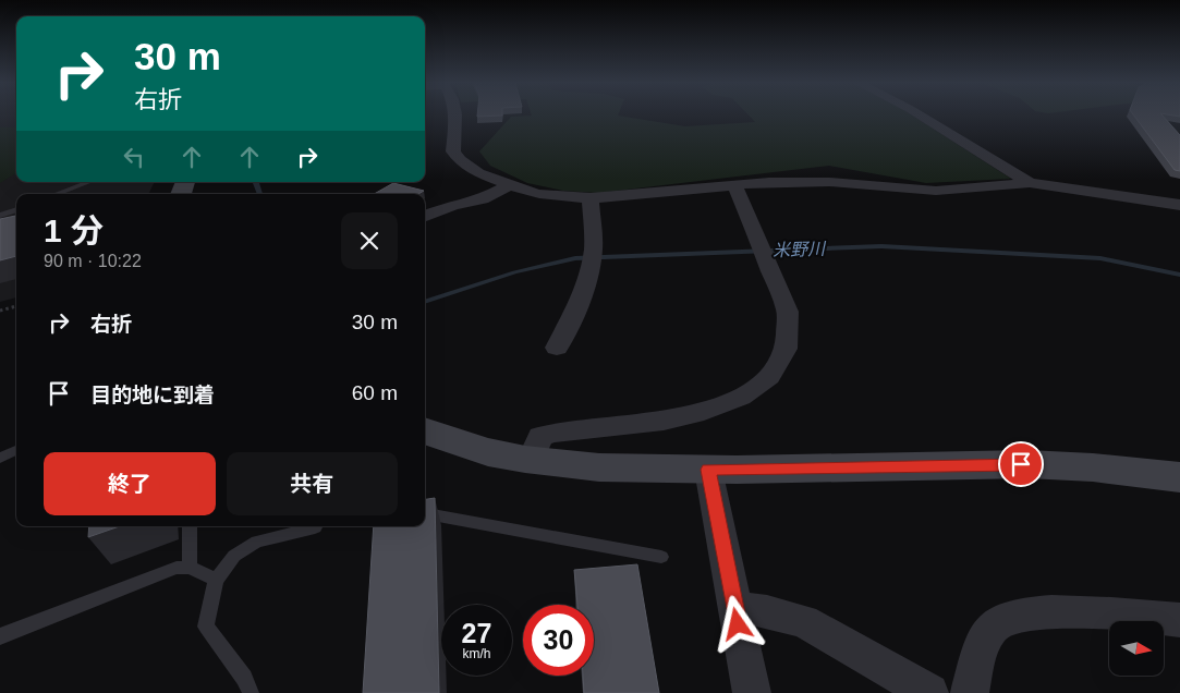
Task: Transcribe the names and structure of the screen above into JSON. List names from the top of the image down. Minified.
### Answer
{"water":["米野川"],"north":"right","page":{"turn":["30 m","右折"],"heading":["1 分","90 m · 10:22"],"list":[{"name":"右折","value":"30 m"},{"name":"目的地に到着","value":"60 m"}],"buttons":["終了","共有"],"speed":"27 km/h","limit":"30"}}
